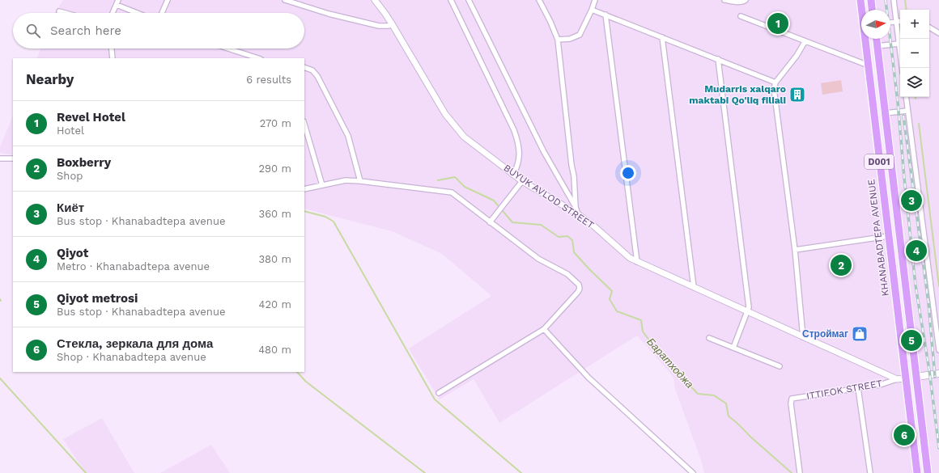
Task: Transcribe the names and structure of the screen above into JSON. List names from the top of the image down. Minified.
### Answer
{"streets":{"highway":["D001","KHANABADTEPA AVENUE"],"street":["BUYUK AVLOD STREET","ITTIFOK STREET"]},"crossings":[["BUYUK AVLOD STREET","KHANABADTEPA AVENUE"],["BUYUK AVLOD STREET","ITTIFOK STREET"]],"water":["Баратходжа"],"places":{"building":["Mudarris xalqaro maktabi Qo'liq filiali"],"shop":["Строймаг"]},"north":"right","page":{"map_buttons":["+","−"],"pins":["1","3","4","2","5","6"],"search":"Search here","heading":["Nearby","6 results"],"list":[{"mark":"1","name":"Revel Hotel","note":"Hotel","value":"270 m"},{"mark":"2","name":"Boxberry","note":"Shop","value":"290 m"},{"mark":"3","name":"Киёт","note":"Bus stop · Khanabadtepa avenue","value":"360 m"},{"mark":"4","name":"Qiyot","note":"Metro · Khanabadtepa avenue","value":"380 m"},{"mark":"5","name":"Qiyot metrosi","note":"Bus stop · Khanabadtepa avenue","value":"420 m"},{"mark":"6","name":"Стекла, зеркала для дома","note":"Shop · Khanabadtepa avenue","value":"480 m"}]}}
